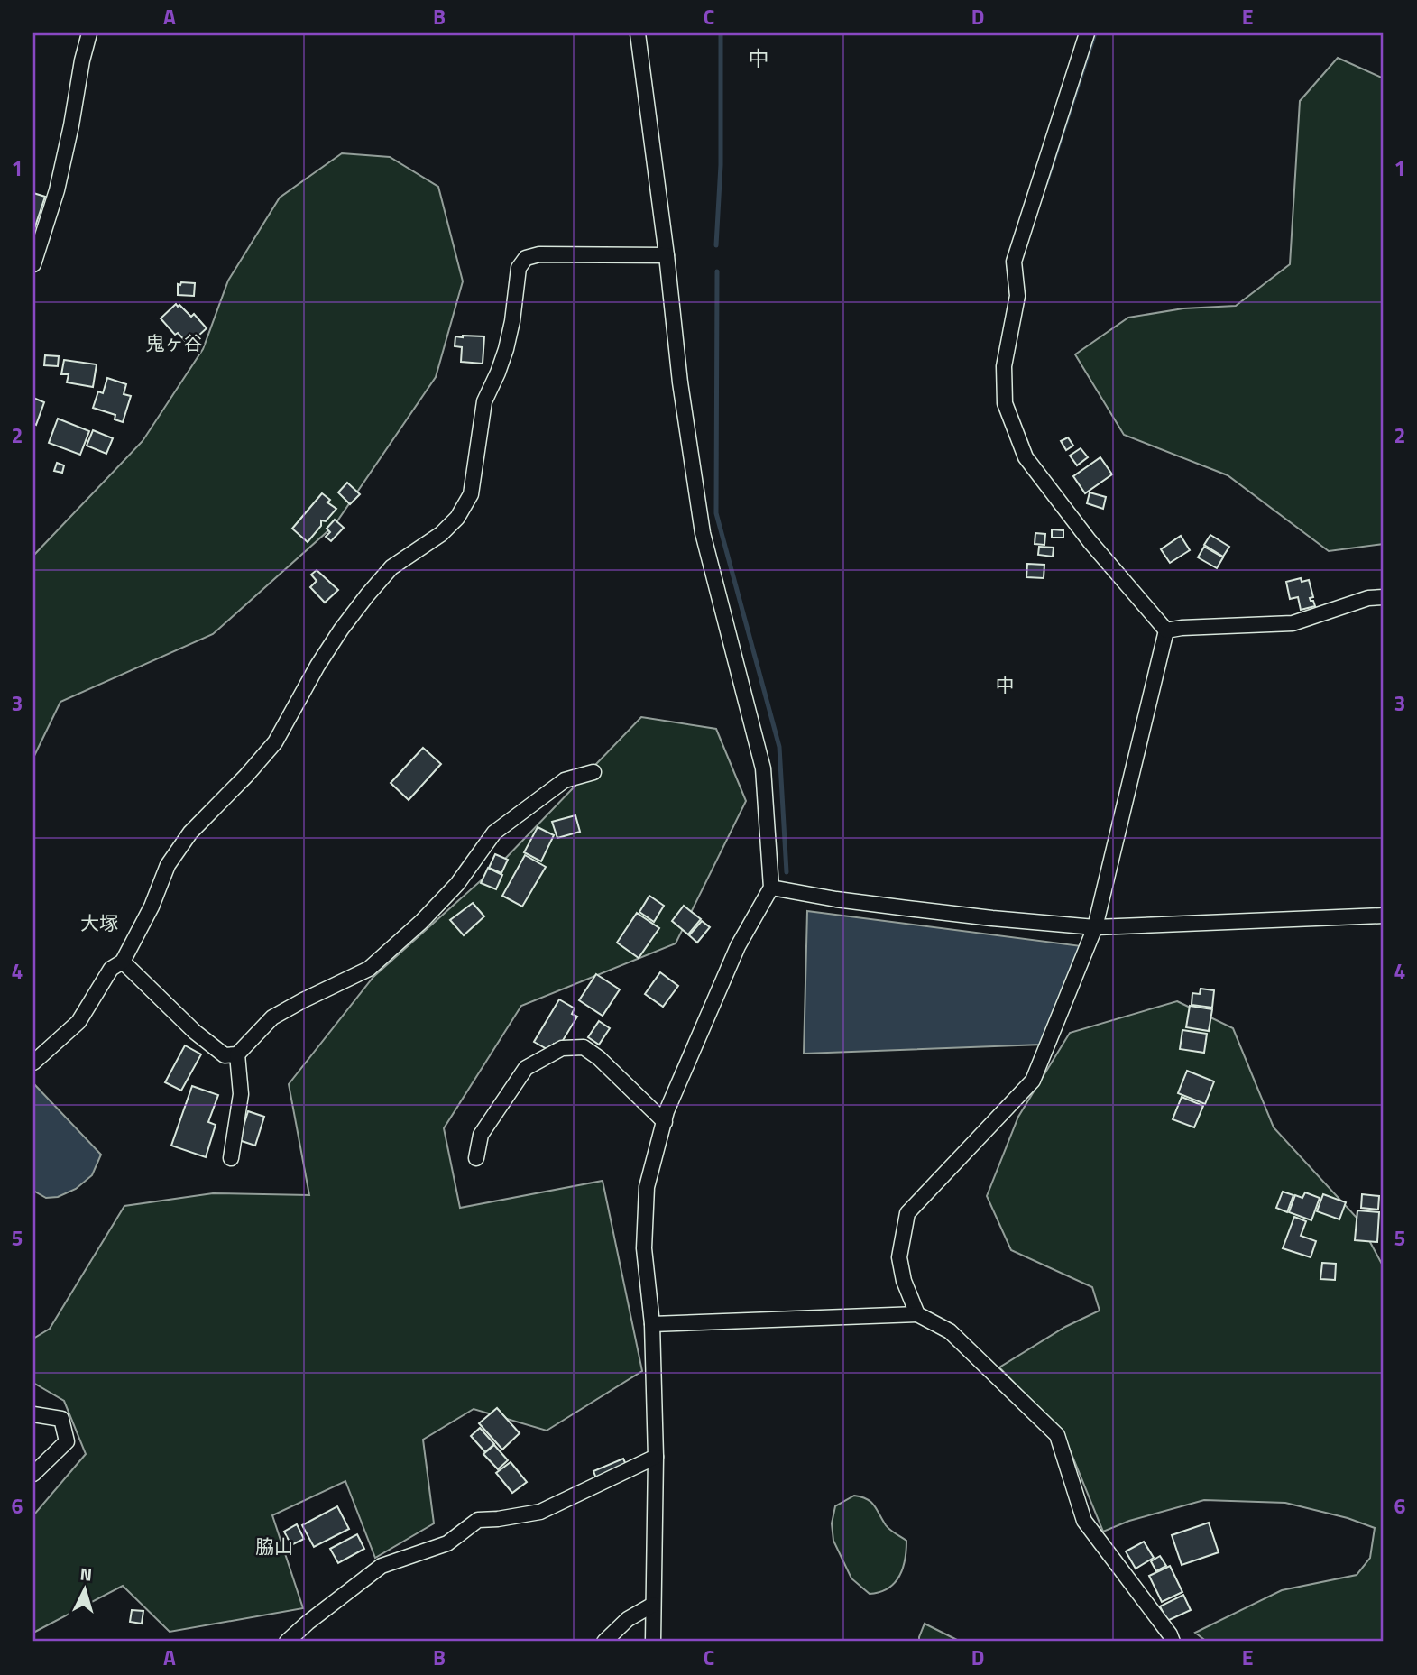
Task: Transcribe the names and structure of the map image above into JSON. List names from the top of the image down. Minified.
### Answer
{"districts":["中","鬼ヶ谷","中","大塚","脇山"],"north":"top","grid":{"columns":["A","B","C","D","E"],"rows":["1","2","3","4","5","6"]}}
